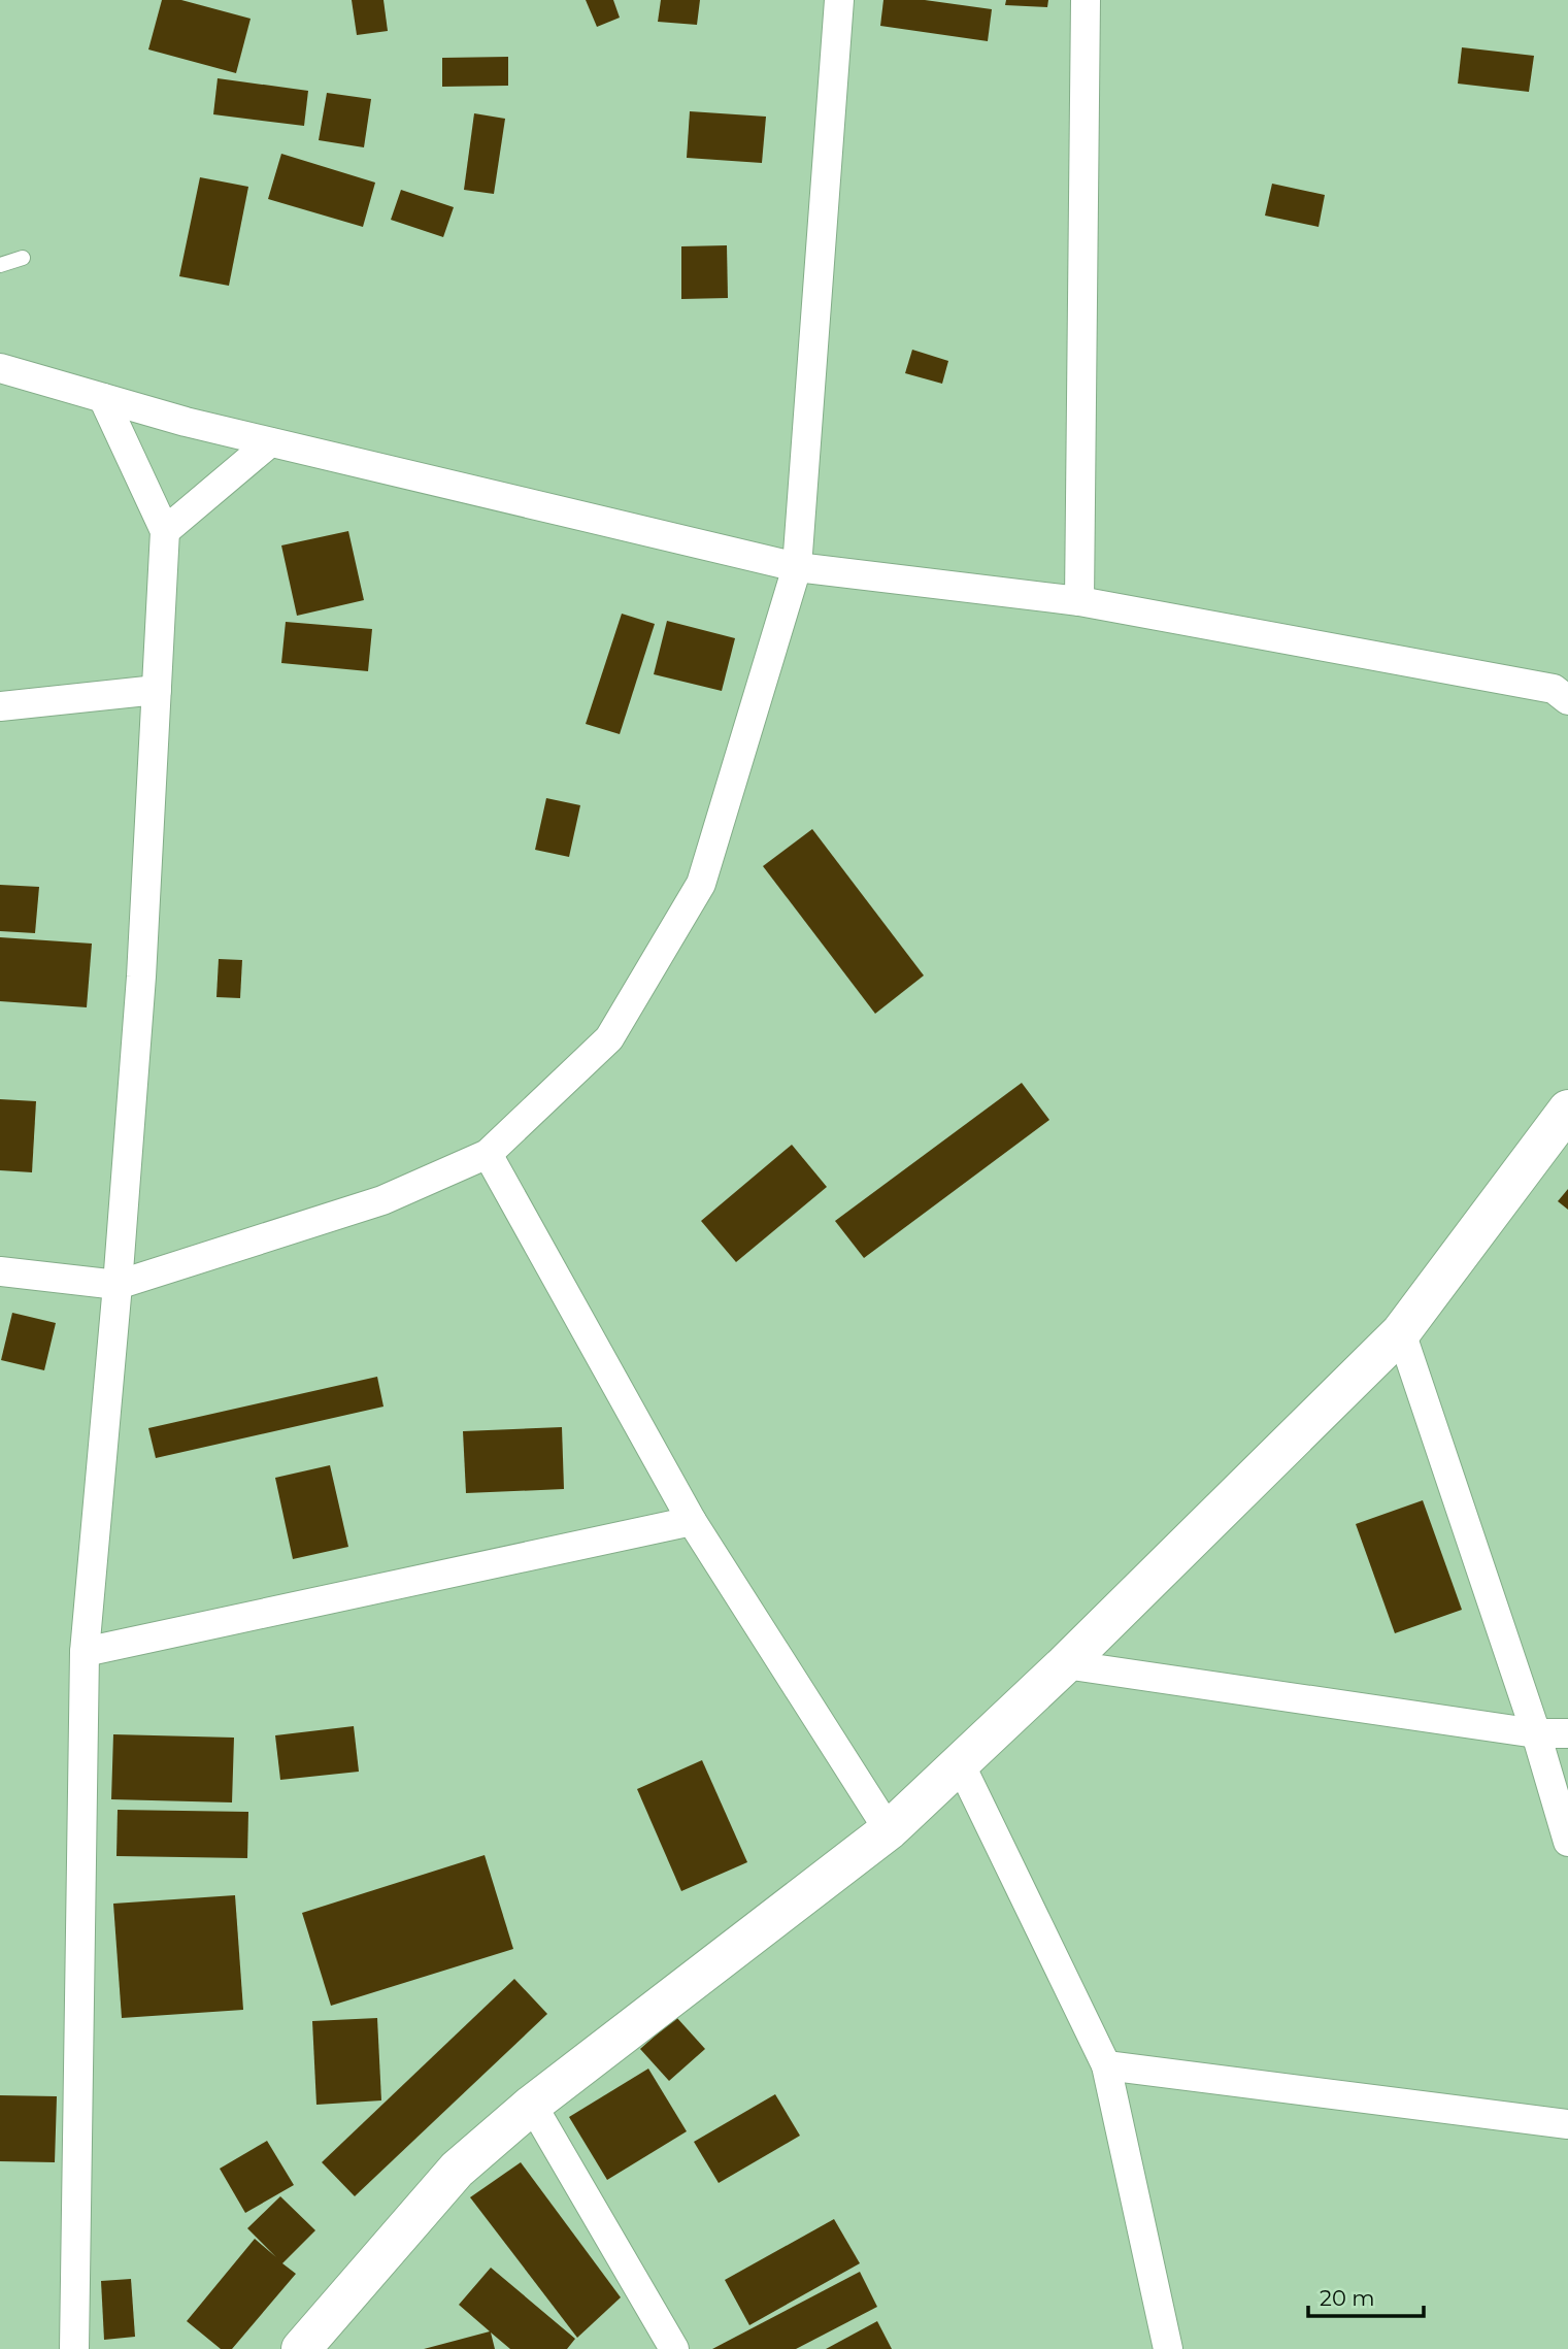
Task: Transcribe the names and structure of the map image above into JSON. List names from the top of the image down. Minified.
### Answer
{"scale_bar":"20 m"}
